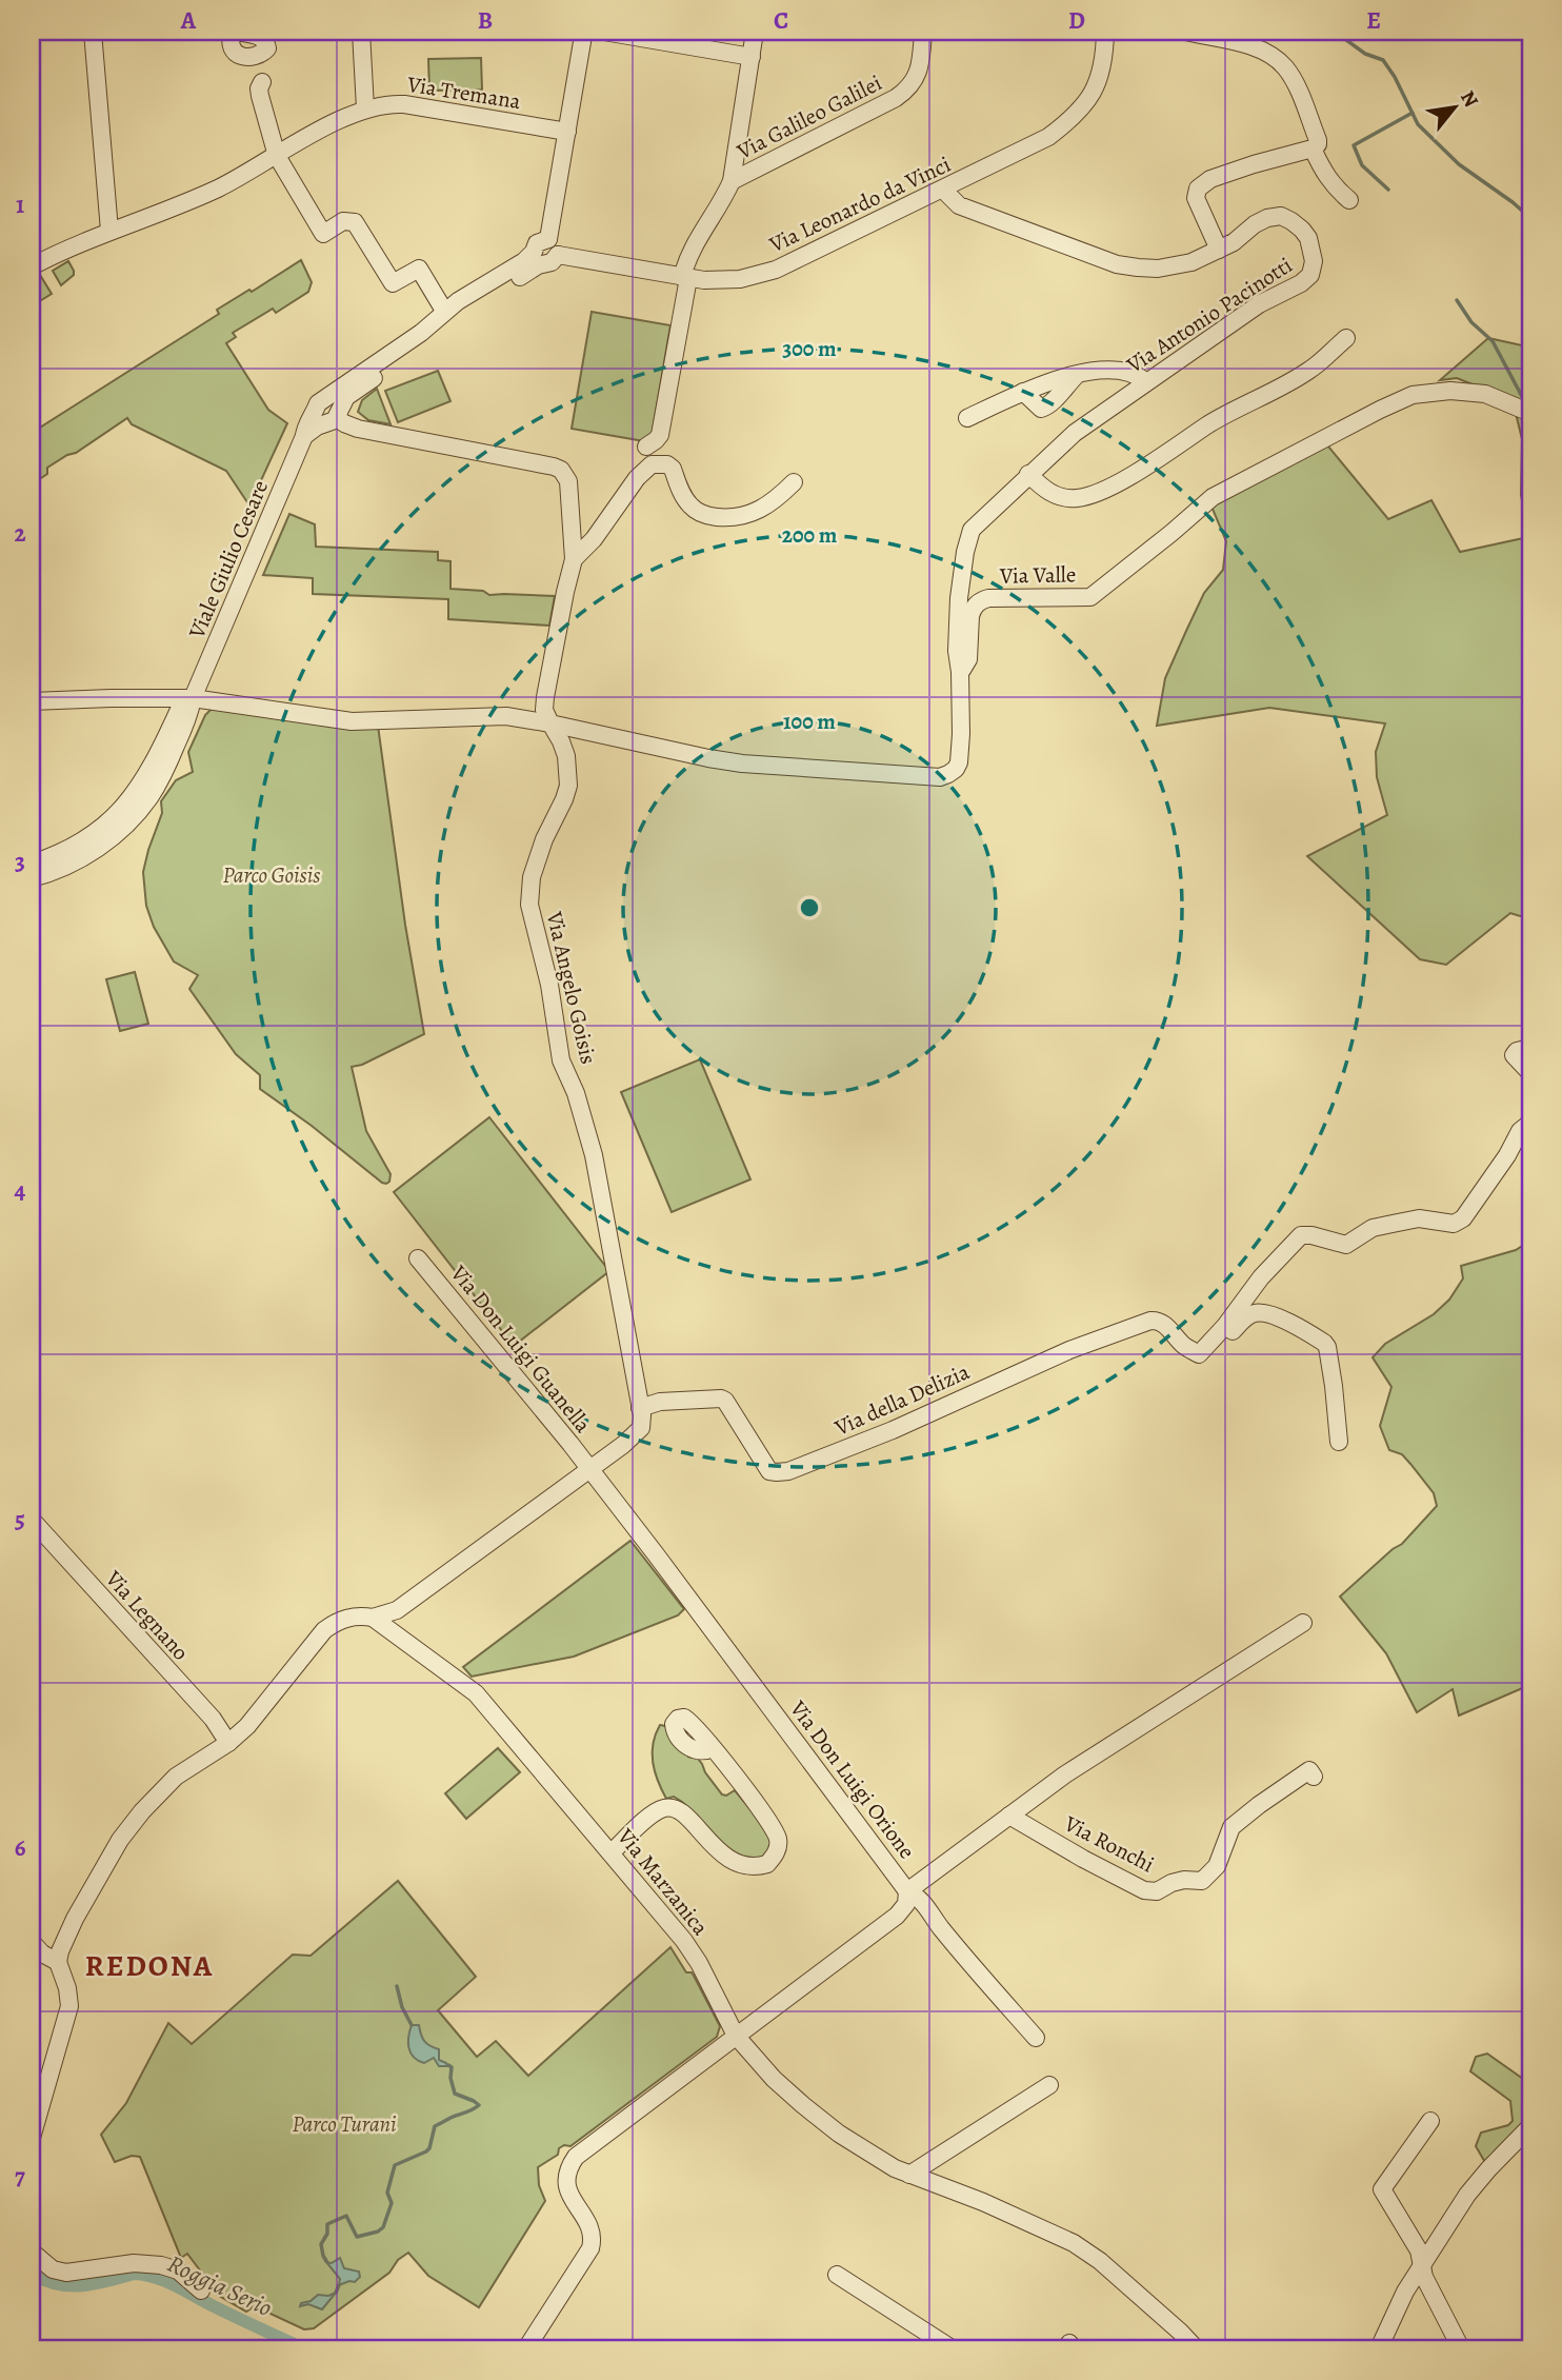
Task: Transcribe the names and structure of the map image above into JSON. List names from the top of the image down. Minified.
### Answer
{"streets":{"street":["Via Tremana","Via Galileo Galilei","Via Leonardo da Vinci","Via Antonio Pacinotti","Viale Giulio Cesare","Via Valle","Via Angelo Goisis","Via Don Luigi Guanella","Via della Delizia","Via Legnano","Via Don Luigi Orione","Via Ronchi","Via Marzanica"]},"crossings":[["Via Galileo Galilei","Via Leonardo da Vinci"],["Via Leonardo da Vinci","Via Antonio Pacinotti"],["Via Leonardo da Vinci","Viale Giulio Cesare"],["Via Antonio Pacinotti","Via Valle"],["Via Valle","Via Angelo Goisis"],["Via Angelo Goisis","Via della Delizia"],["Via Don Luigi Guanella","Via Don Luigi Orione"],["Via Don Luigi Orione","Via Ronchi"]],"districts":["REDONA"],"water":["Roggia Serio"],"parks":["Parco Goisis","Parco Turani"],"north":"top right","grid":{"columns":["A","B","C","D","E"],"rows":["1","2","3","4","5","6","7"]},"rings":["300 m","200 m","100 m"]}
